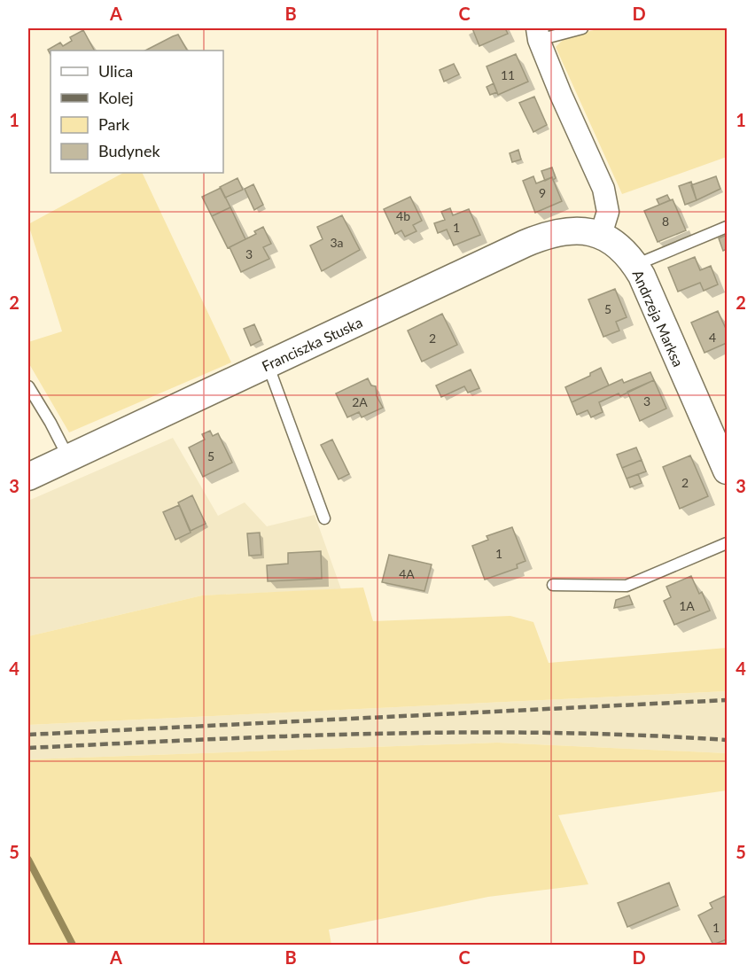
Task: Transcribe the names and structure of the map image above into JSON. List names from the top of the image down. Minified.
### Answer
{"streets":{"street":["Andrzeja Marksa","Franciszka Stuska"]},"crossings":[["Andrzeja Marksa","Franciszka Stuska"]],"house_numbers":["11","9","4b","8","1","3a","3","5","4","2","3","2A","5","2","1","4A","1A","1"],"legend":["Ulica","Kolej","Park","Budynek"],"grid":{"columns":["A","B","C","D"],"rows":["1","2","3","4","5"]}}
